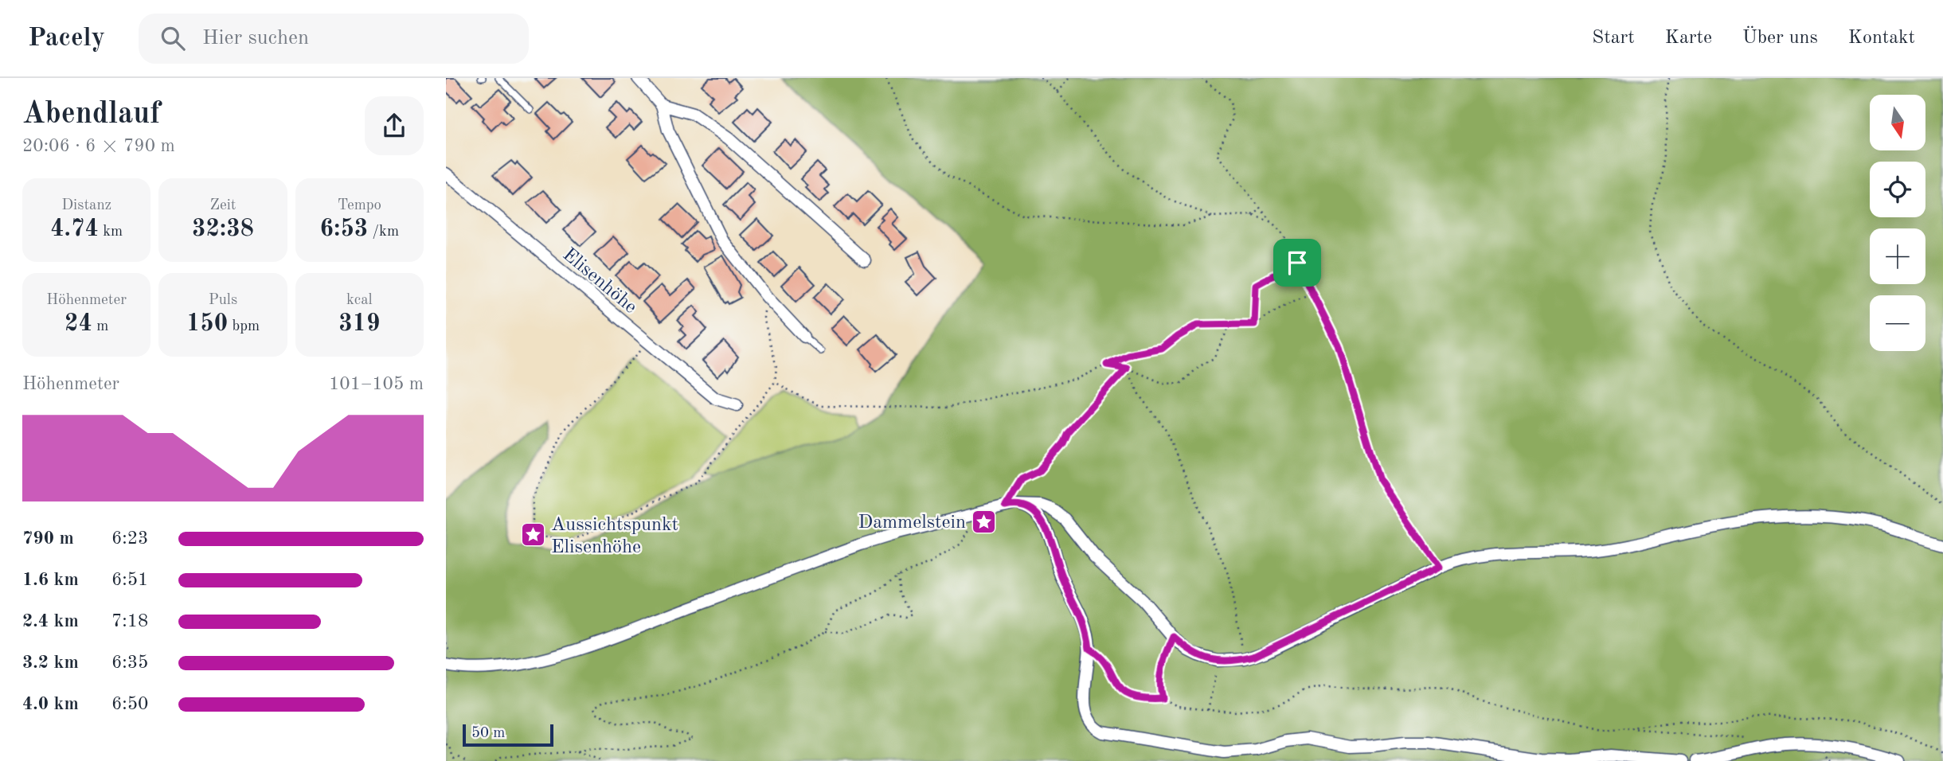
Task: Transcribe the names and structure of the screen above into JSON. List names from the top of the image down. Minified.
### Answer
{"streets":{"street":["Elisenhöhe"]},"places":{"place":["Dammelstein","Aussichtspunkt Elisenhöhe"]},"scale_bar":"50 m","north":"bottom","page":{"header":"Pacely","search":"Hier suchen","nav":["Start","Karte","Über uns","Kontakt"],"heading":["Abendlauf","20:06 · 6 × 790 m"],"map_buttons":["+","−"],"stats":[["Distanz","4.74 km"],["Zeit","32:38"],["Tempo","6:53 /km"],["Höhenmeter","24 m"],["Puls","150 bpm"],["kcal","319"]],"chart":["Höhenmeter","101–105 m"],"list":[{"name":"790 m","note":"6:23"},{"name":"1.6 km","note":"6:51"},{"name":"2.4 km","note":"7:18"},{"name":"3.2 km","note":"6:35"},{"name":"4.0 km","note":"6:50"}],"scale":"50 m"}}
